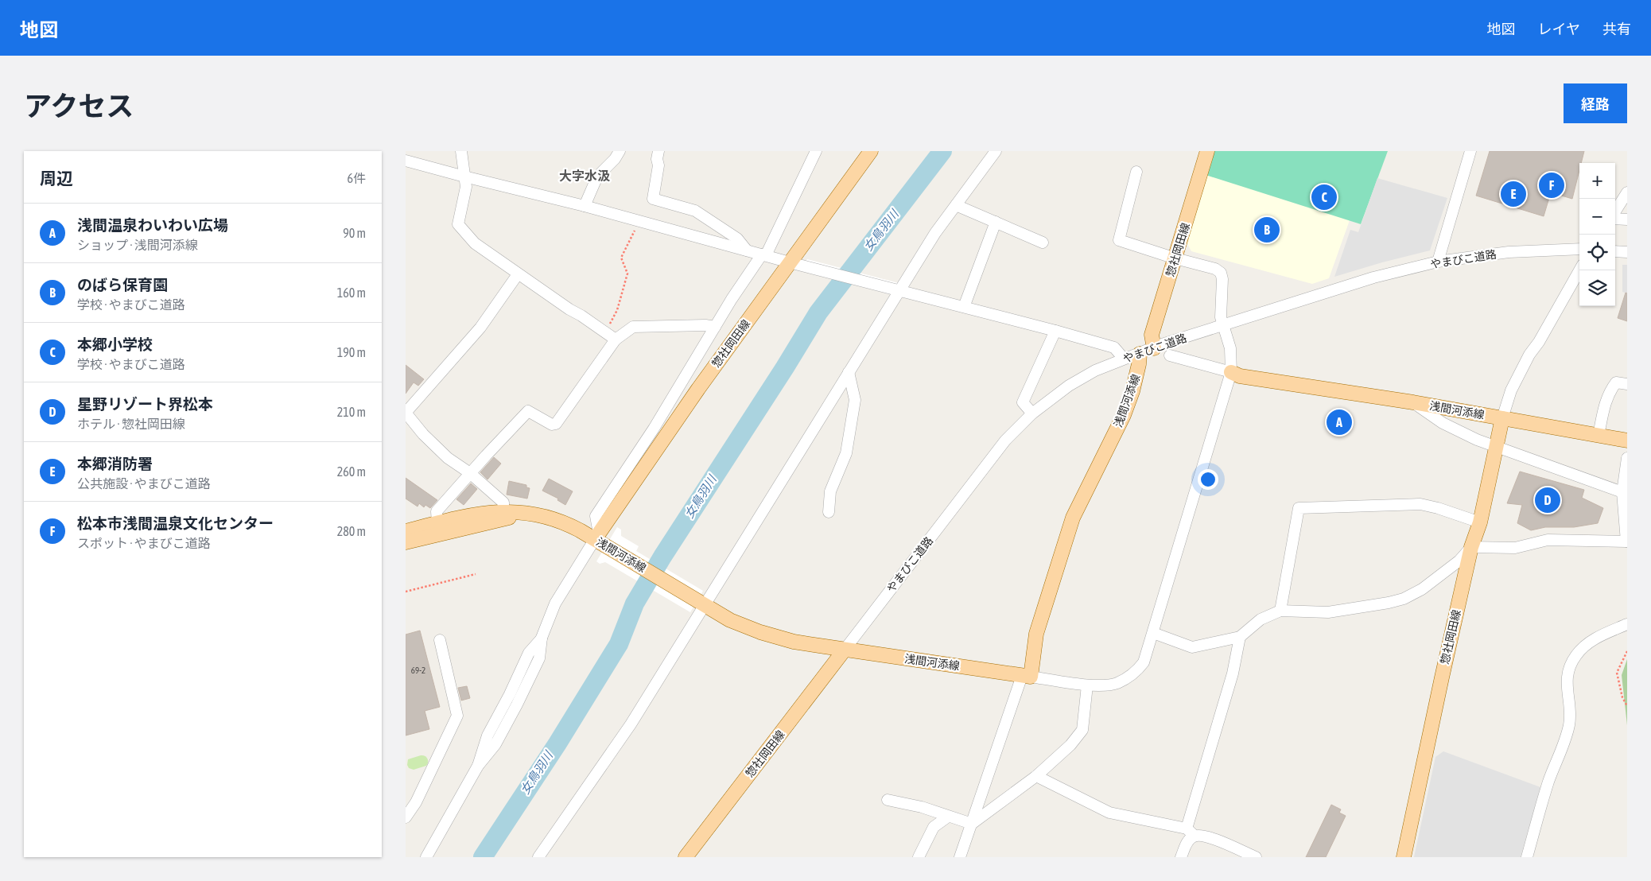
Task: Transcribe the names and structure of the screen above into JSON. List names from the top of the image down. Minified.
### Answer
{"streets":{"main road":["惣社岡田線","浅間河添線"],"street":["やまびこ道路"]},"crossings":[["惣社岡田線","やまびこ道路"],["惣社岡田線","浅間河添線"],["やまびこ道路","浅間河添線"]],"districts":["大字水汲"],"water":["女鳥羽川"],"house_numbers":["69-2"],"page":{"header":"地図","nav":["地図","レイヤ","共有"],"title":"アクセス","buttons":"経路","heading":["周辺","6件"],"map_buttons":["+","−"],"pins":["F","E","C","B","A","D"],"list":[{"mark":"A","name":"浅間温泉わいわい広場","note":"ショップ · 浅間河添線","value":"90 m"},{"mark":"B","name":"のばら保育園","note":"学校 · やまびこ道路","value":"160 m"},{"mark":"C","name":"本郷小学校","note":"学校 · やまびこ道路","value":"190 m"},{"mark":"D","name":"星野リゾート界松本","note":"ホテル · 惣社岡田線","value":"210 m"},{"mark":"E","name":"本郷消防署","note":"公共施設 · やまびこ道路","value":"260 m"},{"mark":"F","name":"松本市浅間温泉文化センター","note":"スポット · やまびこ道路","value":"280 m"}]}}
